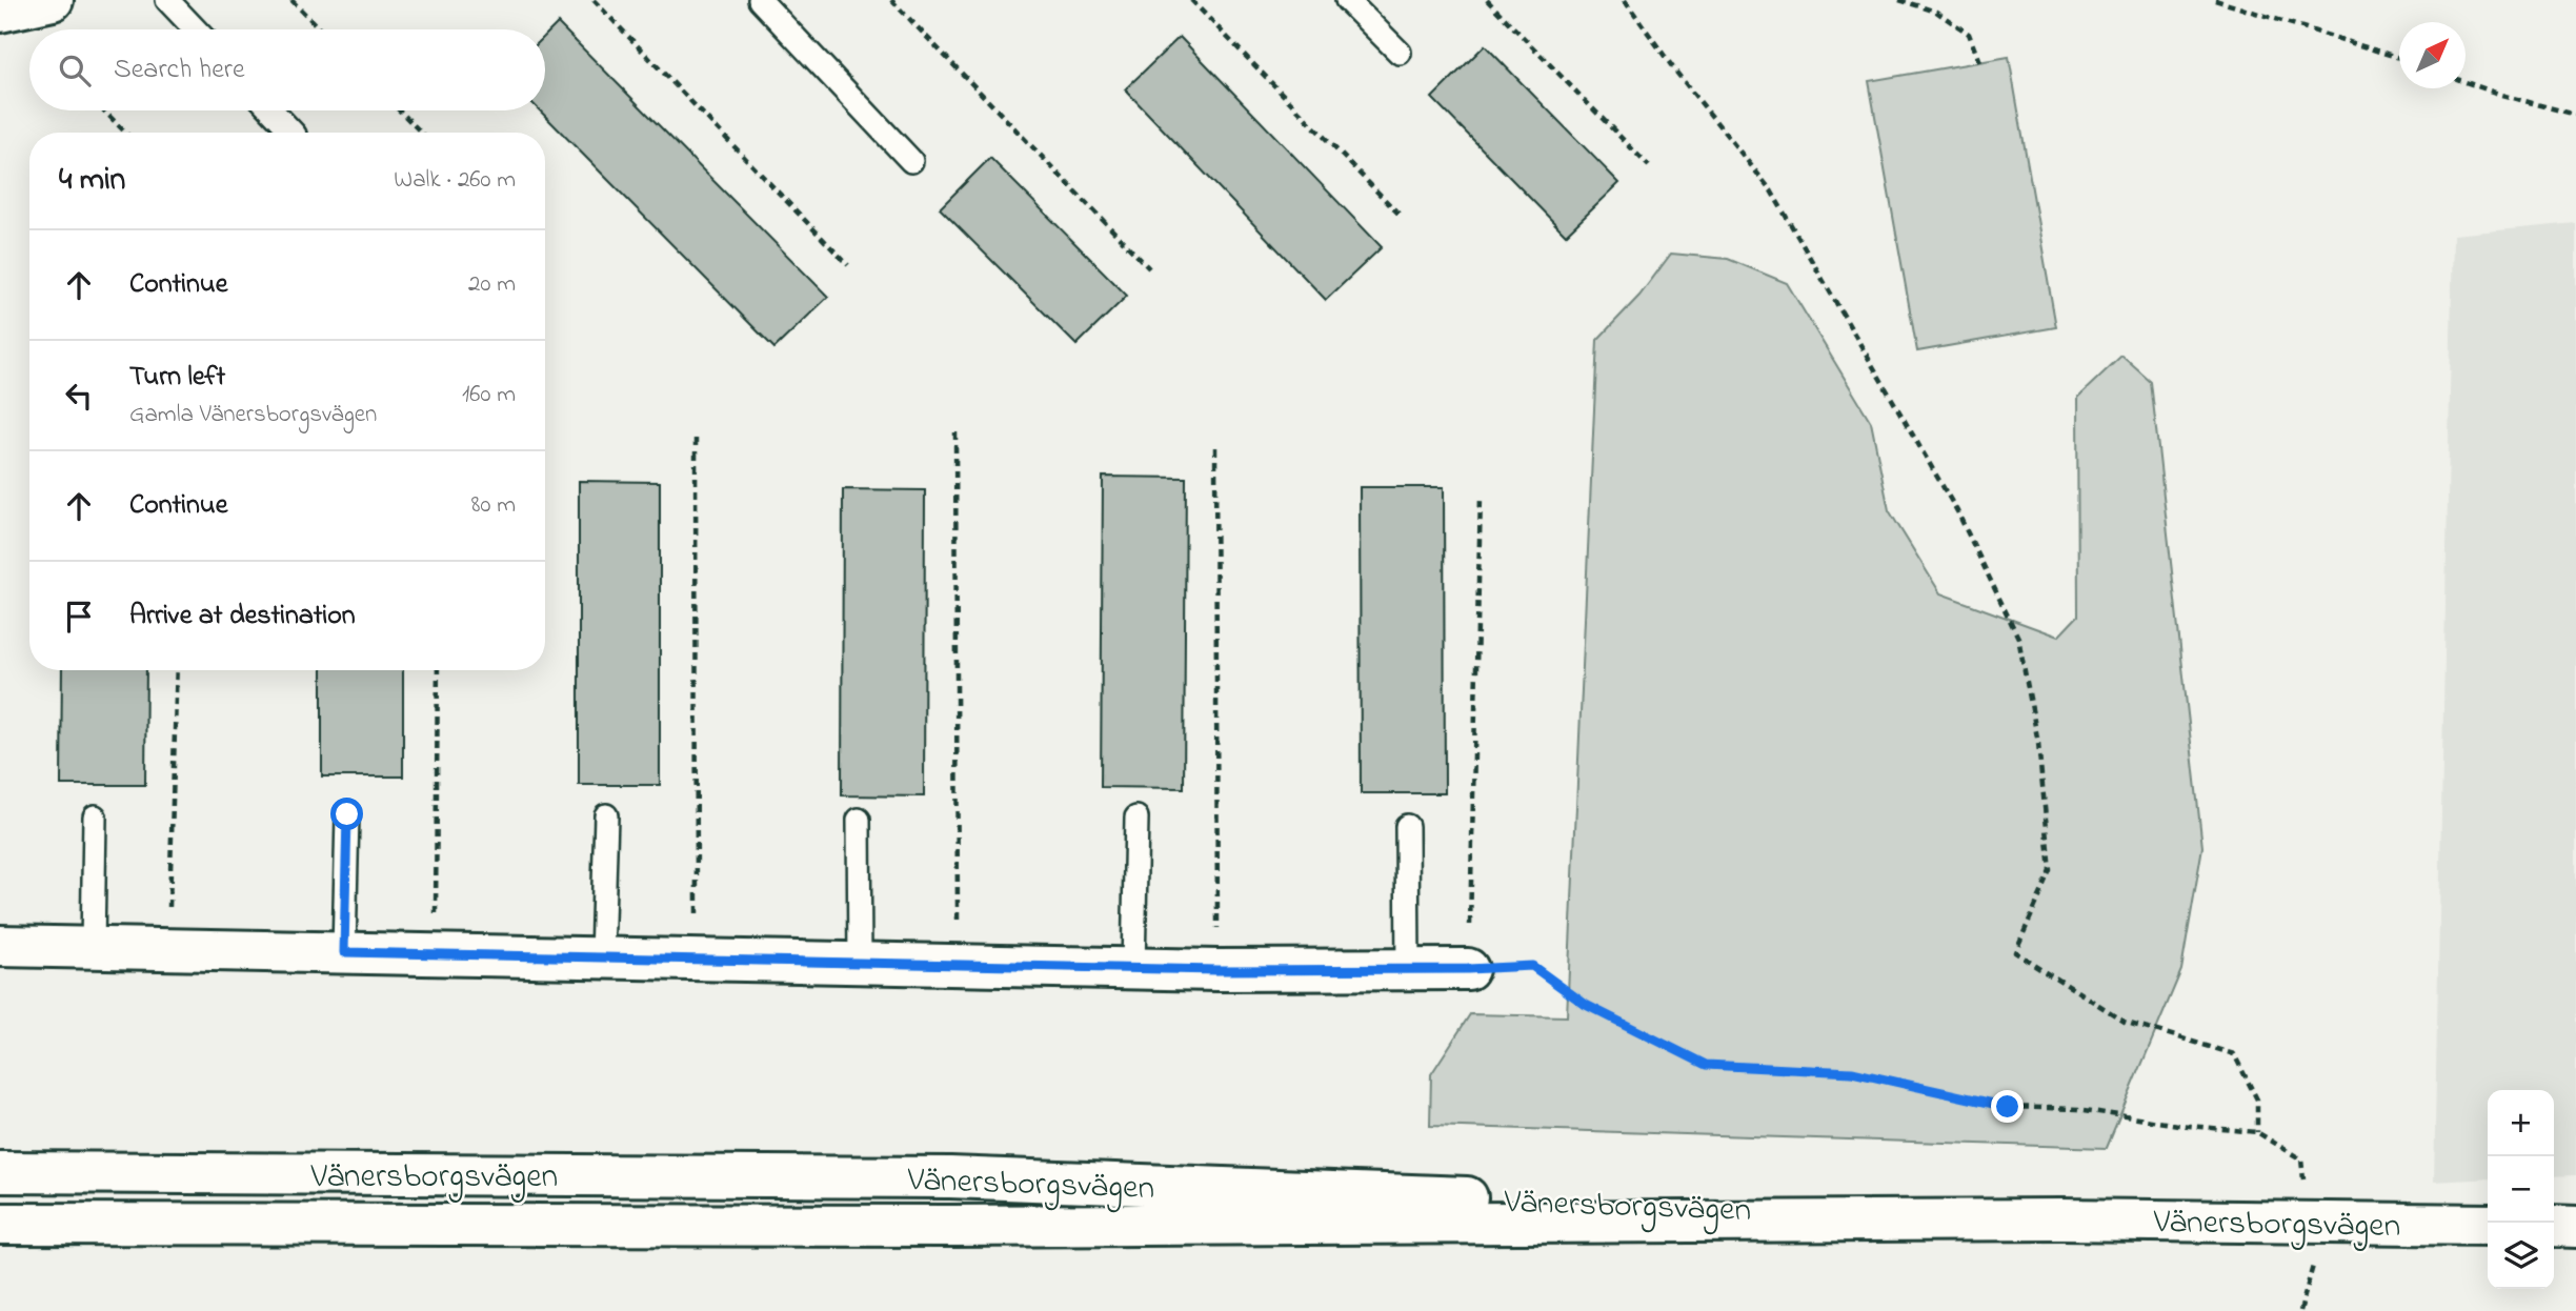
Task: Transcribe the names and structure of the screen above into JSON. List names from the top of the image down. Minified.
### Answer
{"streets":{"main road":["Vänersborgsvägen"]},"north":"top right","page":{"search":"Search here","heading":["4 min","Walk · 260 m"],"list":[["Continue","20 m"],["Turn left","Gamla Vänersborgsvägen","160 m"],["Continue","80 m"],"Arrive at destination"],"map_buttons":["+","−"]}}
